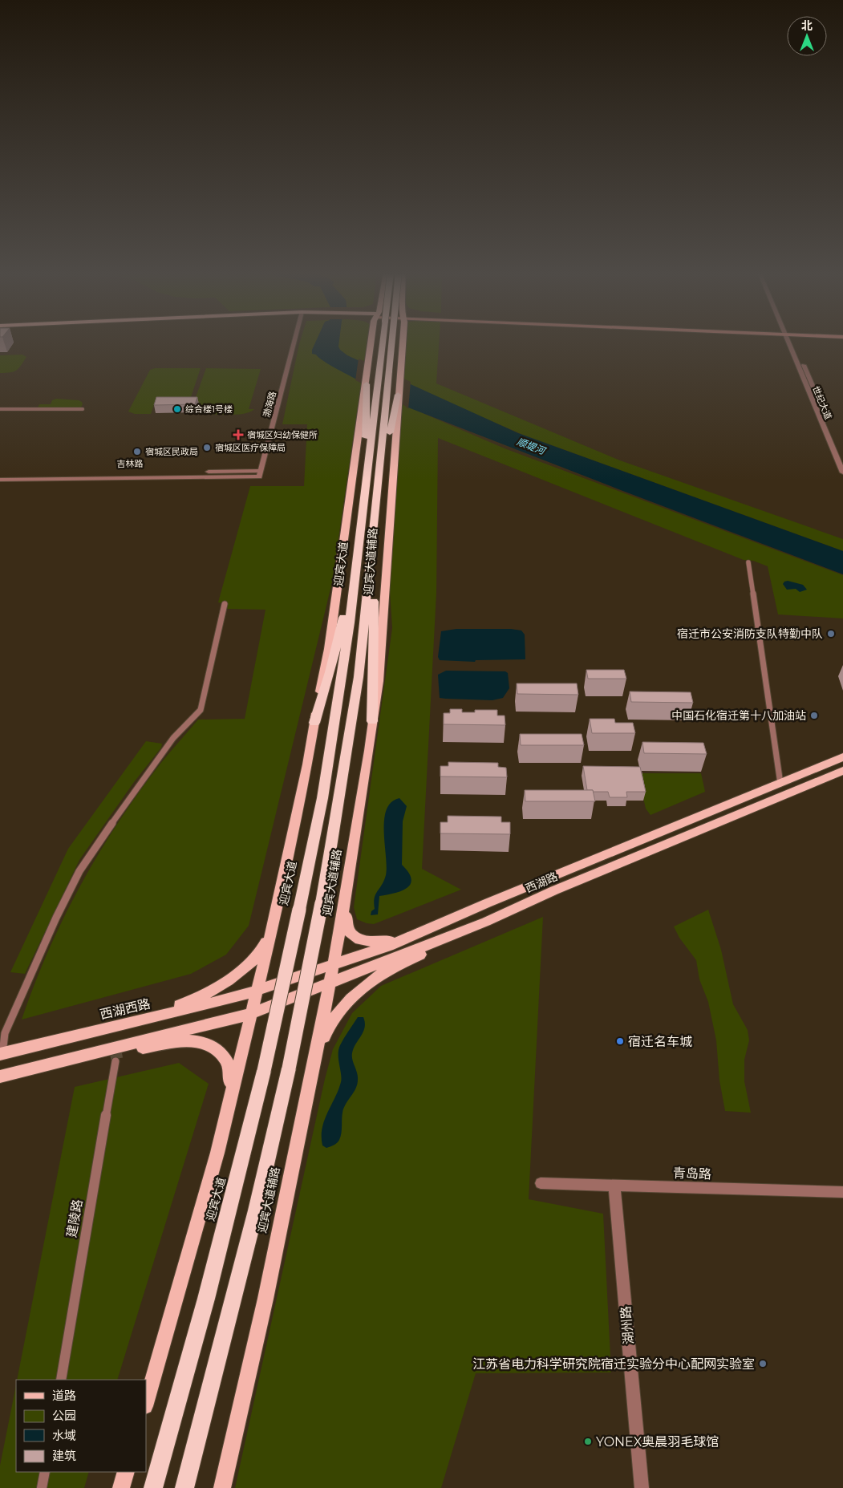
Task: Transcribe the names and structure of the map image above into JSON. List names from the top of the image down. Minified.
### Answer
{"streets":{"highway":["迎宾大道"],"main road":["迎宾大道辅路","西湖路","西湖西路"],"street":["世纪大道","渤海路","吉林路","青岛路","建陵路","湖州路"]},"crossings":[["渤海路","吉林路"],["迎宾大道辅路","西湖路"],["西湖路","西湖西路"],["青岛路","湖州路"]],"water":["顺堤河"],"places":{"other":["综合楼1号楼","宿城区医疗保障局","宿城区民政局","宿迁市公安消防支队特勤中队","中国石化宿迁第十八加油站","宿迁名车城","江苏省电力科学研究院宿迁实验分中心配网实验室","YONEX奥晨羽毛球馆"],"health":["宿城区妇幼保健所"]},"legend":["道路","公园","水域","建筑"],"north":"top"}
